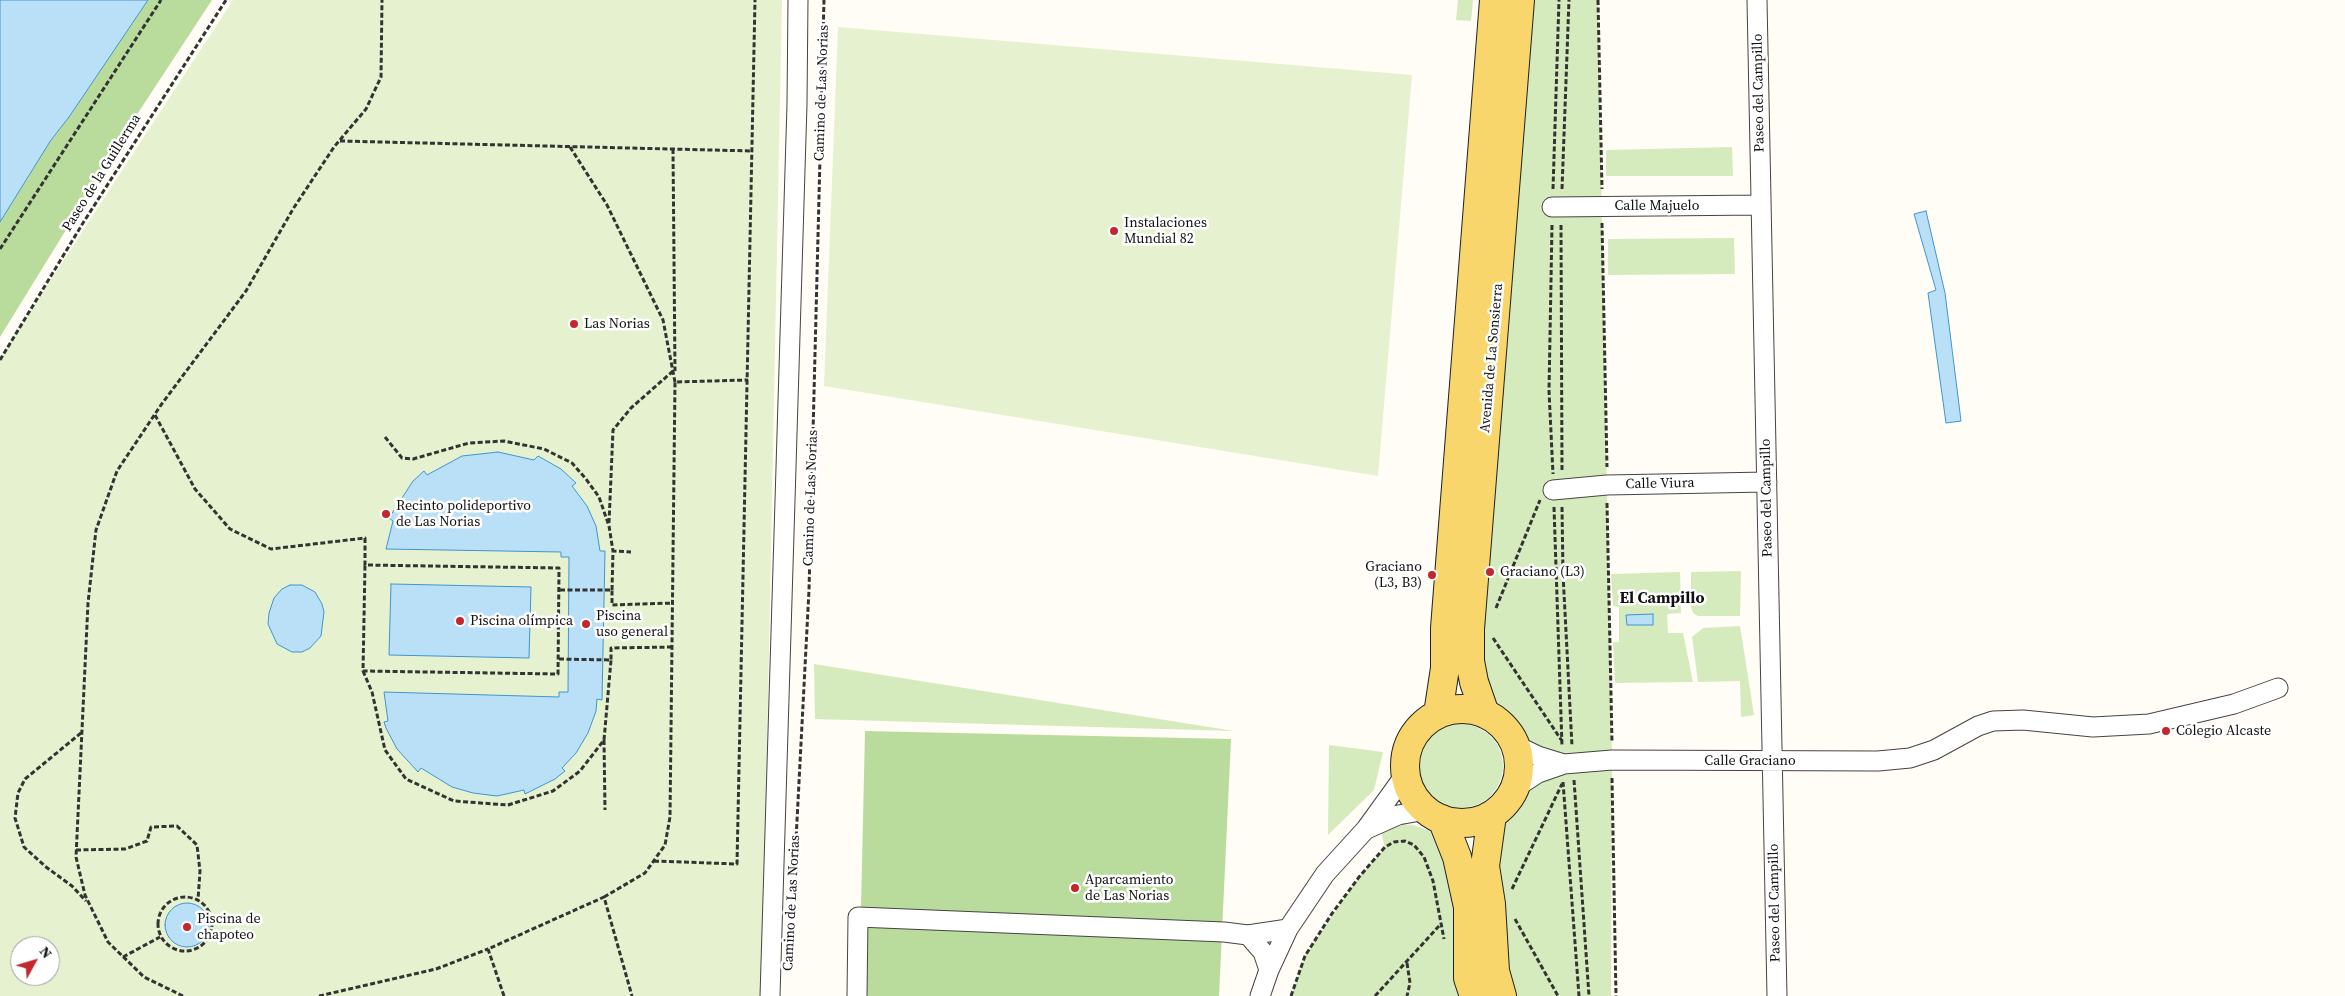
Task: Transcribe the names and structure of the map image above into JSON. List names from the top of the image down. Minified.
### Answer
{"streets":{"main road":["Avenida de La Sonsierra"],"street":["Camino de Las Norias","Paseo del Campillo","Calle Majuelo","Calle Viura","Calle Graciano"],"path":["Paseo de la Guillerma"]},"crossings":[["Paseo del Campillo","Calle Majuelo"],["Paseo del Campillo","Calle Viura"],["Paseo del Campillo","Calle Graciano"],["Avenida de La Sonsierra","Calle Graciano"]],"districts":["El Campillo"],"places":["Instalaciones Mundial 82","Las Norias","Recinto polideportivo de Las Norias","Graciano (L3)","Graciano (L3, B3)","Piscina olímpica","Piscina uso general","Colegio Alcaste","Aparcamiento de Las Norias","Piscina de chapoteo"],"north":"top right"}
